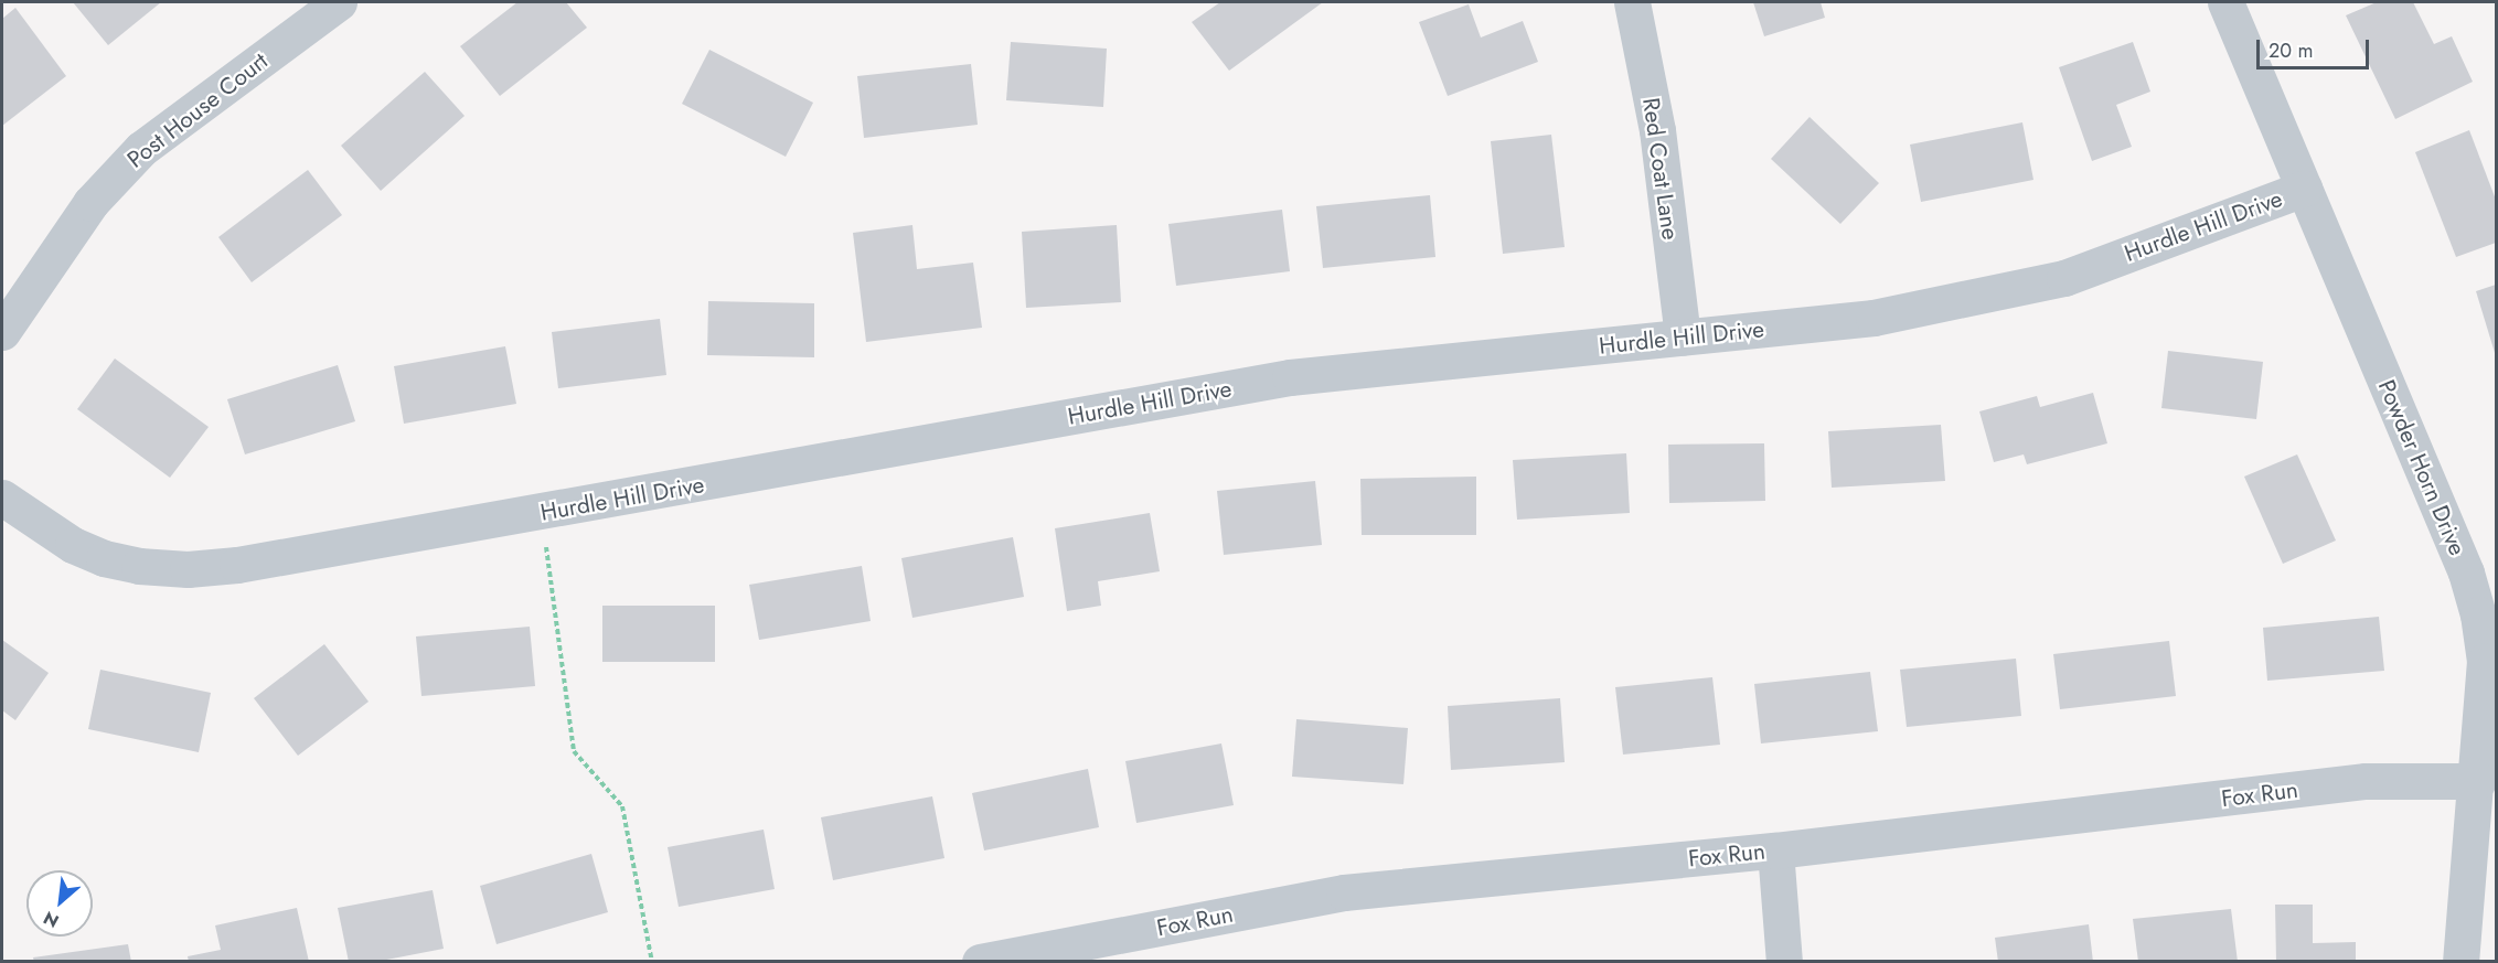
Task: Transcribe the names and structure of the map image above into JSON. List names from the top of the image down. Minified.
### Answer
{"streets":{"street":["Post House Court","Red Coat Lane","Hurdle Hill Drive","Powder Horn Drive","Fox Run"]},"crossings":[["Red Coat Lane","Hurdle Hill Drive"],["Hurdle Hill Drive","Powder Horn Drive"],["Powder Horn Drive","Fox Run"]],"scale_bar":"20 m","north":"bottom left"}
